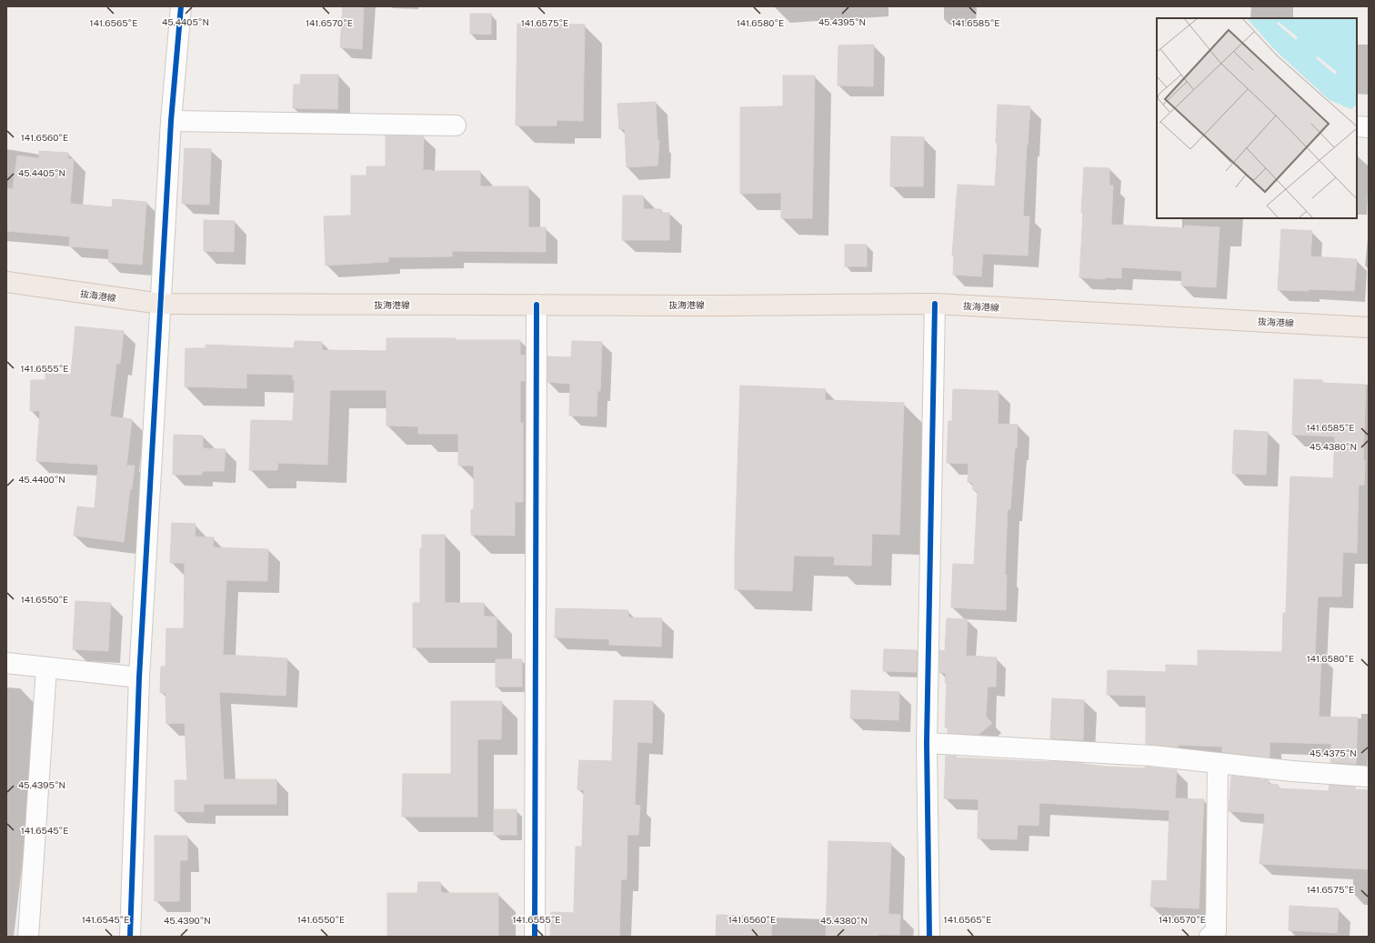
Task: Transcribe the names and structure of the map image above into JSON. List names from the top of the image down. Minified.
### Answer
{"streets":{"main road":["抜海港線"]},"coordinates":["45.4405°N","45.4395°N","141.6565°E","141.6570°E","141.6575°E","141.6580°E","141.6585°E","141.6560°E","141.6555°E","45.4380°N","45.4400°N","141.6550°E","45.4375°N","141.6545°E","45.4390°N"]}
